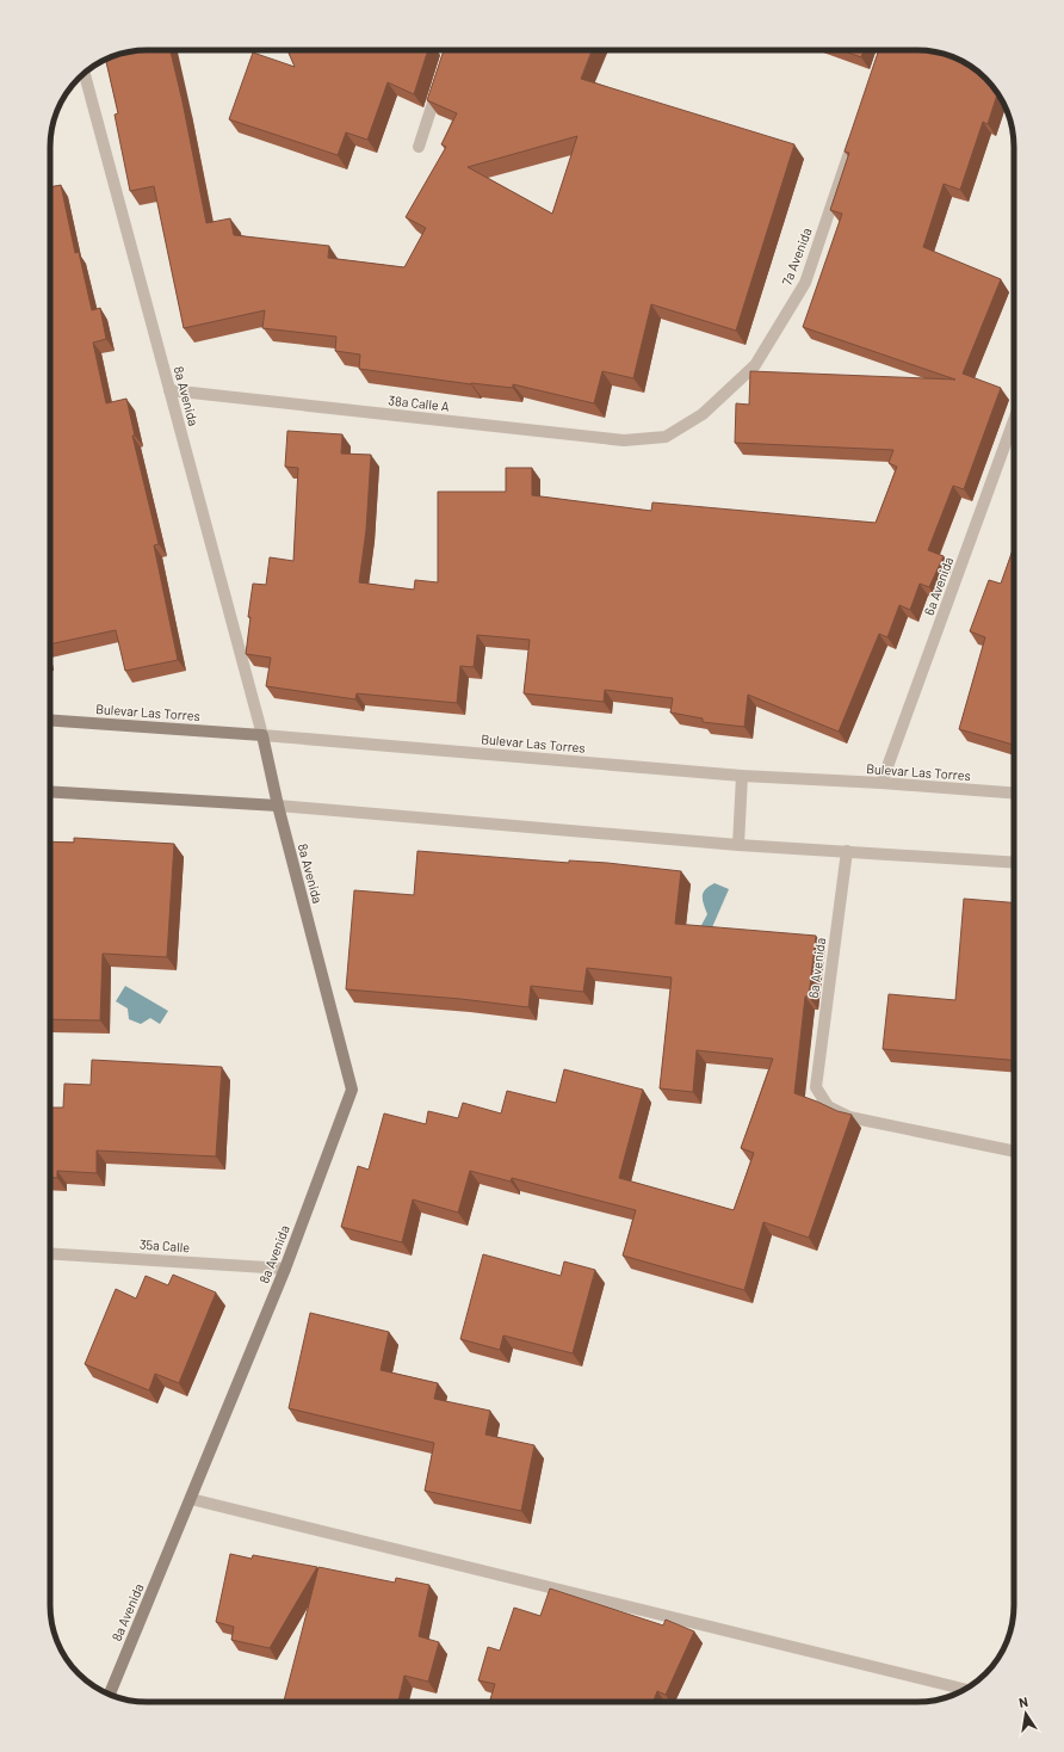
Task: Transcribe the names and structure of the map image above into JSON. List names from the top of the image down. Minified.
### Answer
{"streets":{"street":["7a Avenida","8a Avenida","38a Calle A","6a Avenida","Bulevar Las Torres","35a Calle"]},"crossings":[["7a Avenida","38a Calle A"],["8a Avenida","38a Calle A"],["8a Avenida","Bulevar Las Torres"],["8a Avenida","35a Calle"],["6a Avenida","Bulevar Las Torres"]],"north":"top"}
